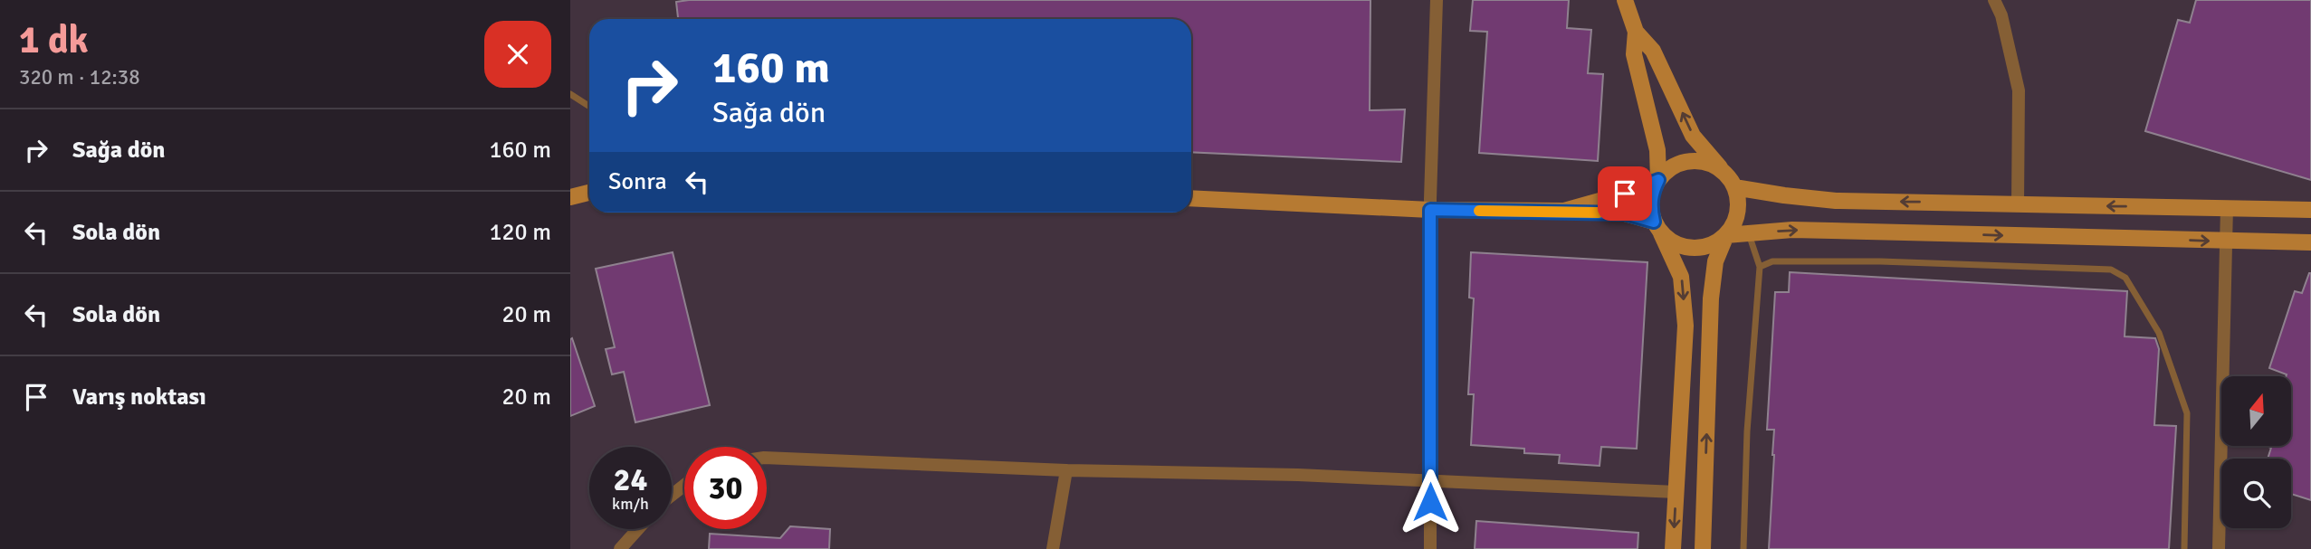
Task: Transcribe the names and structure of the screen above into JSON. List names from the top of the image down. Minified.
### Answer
{"north":"top","page":{"heading":["1 dk","320 m · 12:38"],"turn":["160 m","Sağa dön"],"list":[{"name":"Sağa dön","value":"160 m"},{"name":"Sola dön","value":"120 m"},{"name":"Sola dön","value":"20 m"},{"name":"Varış noktası","value":"20 m"}],"then":"Sonra","speed":"24 km/h","limit":"30"}}
